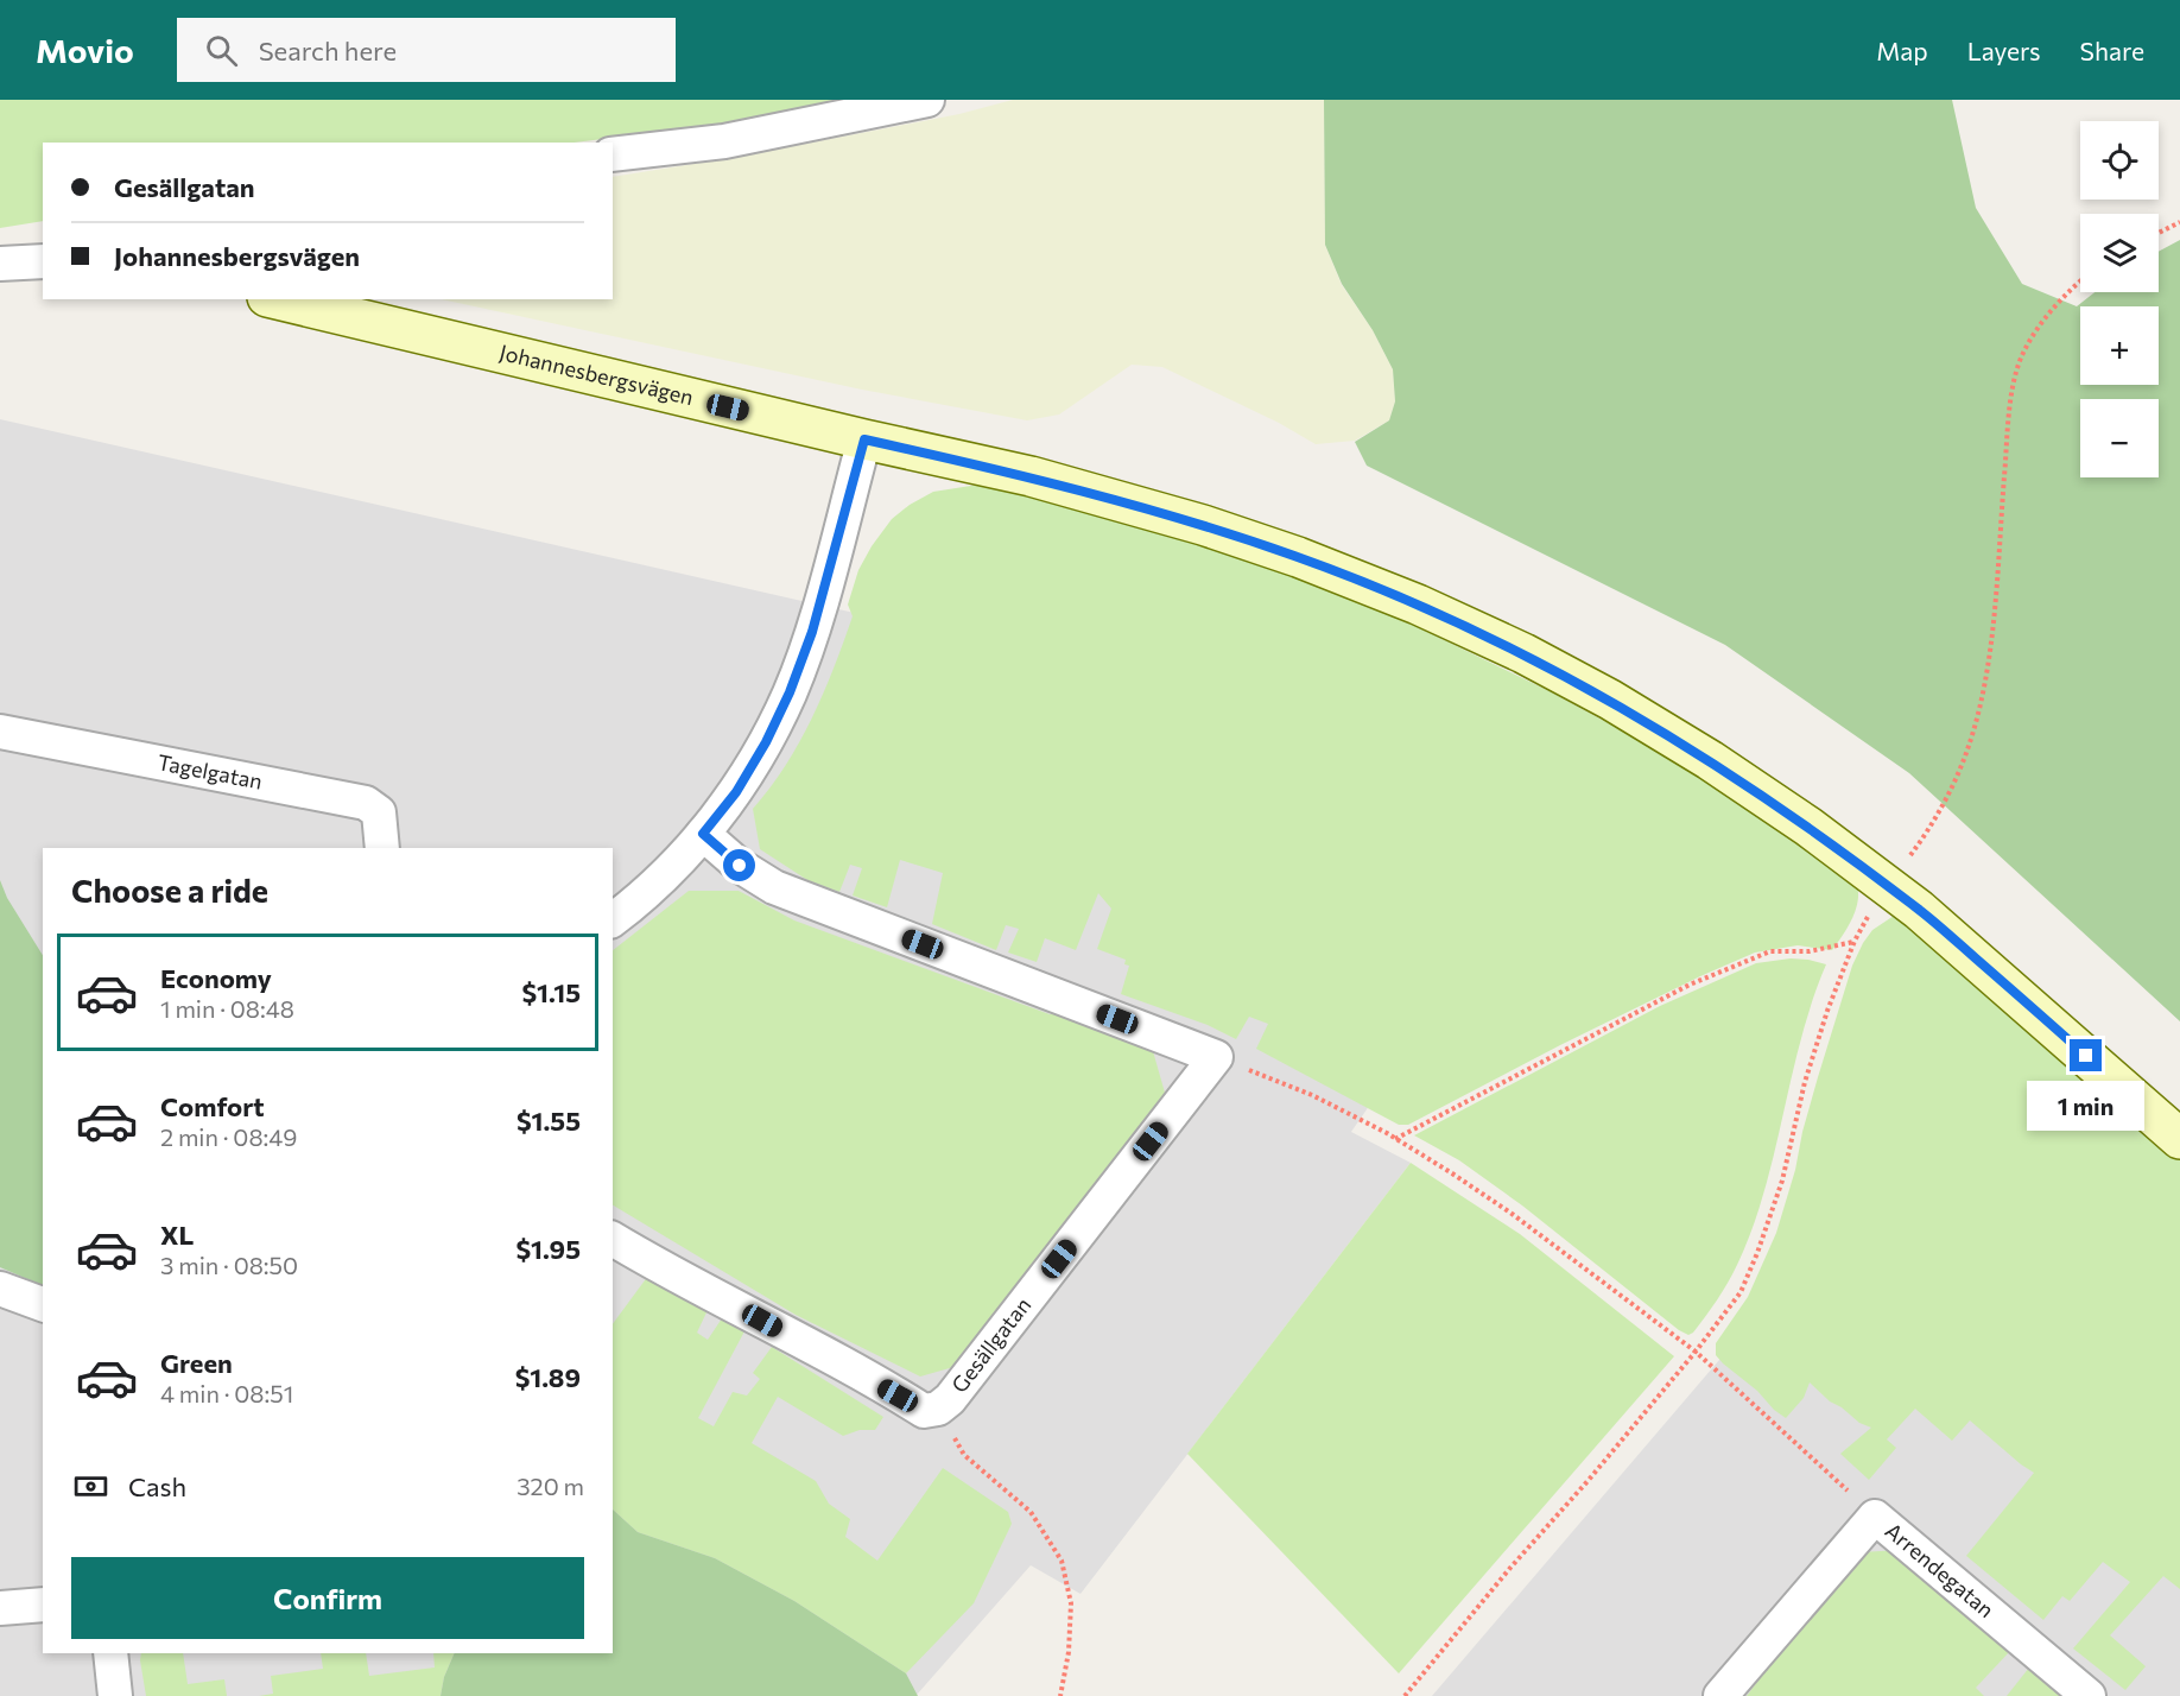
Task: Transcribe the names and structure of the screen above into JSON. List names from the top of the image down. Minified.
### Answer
{"streets":{"street":["Johannesbergsvägen","Tagelgatan","Gesällgatan","Arrendegatan"]},"page":{"header":"Movio","search":"Search here","nav":["Map","Layers","Share"],"map_buttons":["+","−"],"banner":["Gesällgatan","Johannesbergsvägen"],"heading":"Choose a ride","list":[{"name":"Economy","note":"1 min · 08:48","value":"$1.15"},{"name":"Comfort","note":"2 min · 08:49","value":"$1.55"},{"name":"XL","note":"3 min · 08:50","value":"$1.95"},{"name":"Green","note":"4 min · 08:51","value":"$1.89"}],"bubble":"1 min","pay":["Cash","320 m"],"buttons":"Confirm"}}
